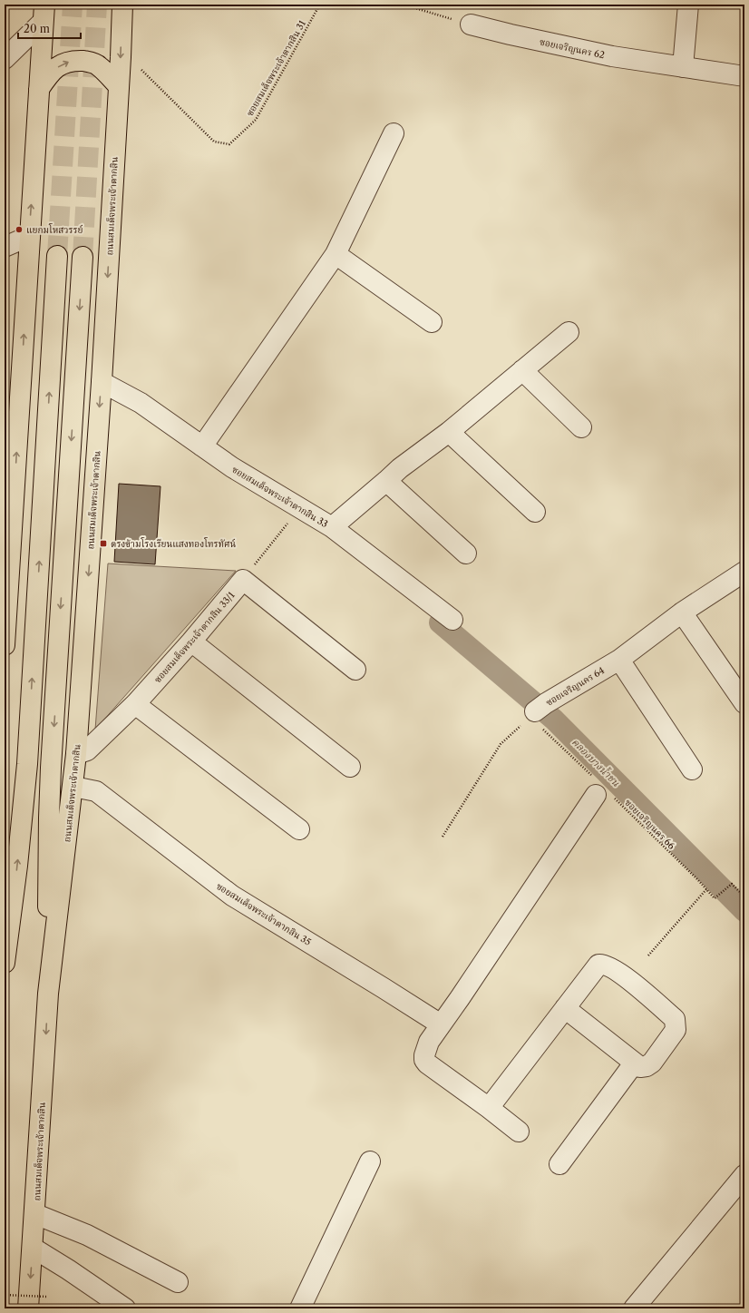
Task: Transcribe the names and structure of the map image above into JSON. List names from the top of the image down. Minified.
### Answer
{"streets":{"main road":["ถนนสมเด็จพระเจ้าตากสิน"],"street":["ซอยเจริญนคร 62","ซอยสมเด็จพระเจ้าตากสิน 33","ซอยสมเด็จพระเจ้าตากสิน 33/1","ซอยเจริญนคร 64","ซอยสมเด็จพระเจ้าตากสิน 35"],"path":["ซอยสมเด็จพระเจ้าตากสิน 31","ซอยเจริญนคร 66"]},"crossings":[["ซอยสมเด็จพระเจ้าตากสิน 31","ถนนสมเด็จพระเจ้าตากสิน"],["ถนนสมเด็จพระเจ้าตากสิน","ซอยสมเด็จพระเจ้าตากสิน 33"],["ถนนสมเด็จพระเจ้าตากสิน","ซอยสมเด็จพระเจ้าตากสิน 33/1"],["ถนนสมเด็จพระเจ้าตากสิน","ซอยสมเด็จพระเจ้าตากสิน 35"],["ซอยเจริญนคร 64","ซอยเจริญนคร 66"]],"water":["คลองบางน้ำชน"],"places":{"other":["แยกมโหสวรรย์"],"transit":["ตรงข้ามโรงเรียนแสงทองโทรทัศน์"]},"scale_bar":"20 m"}
